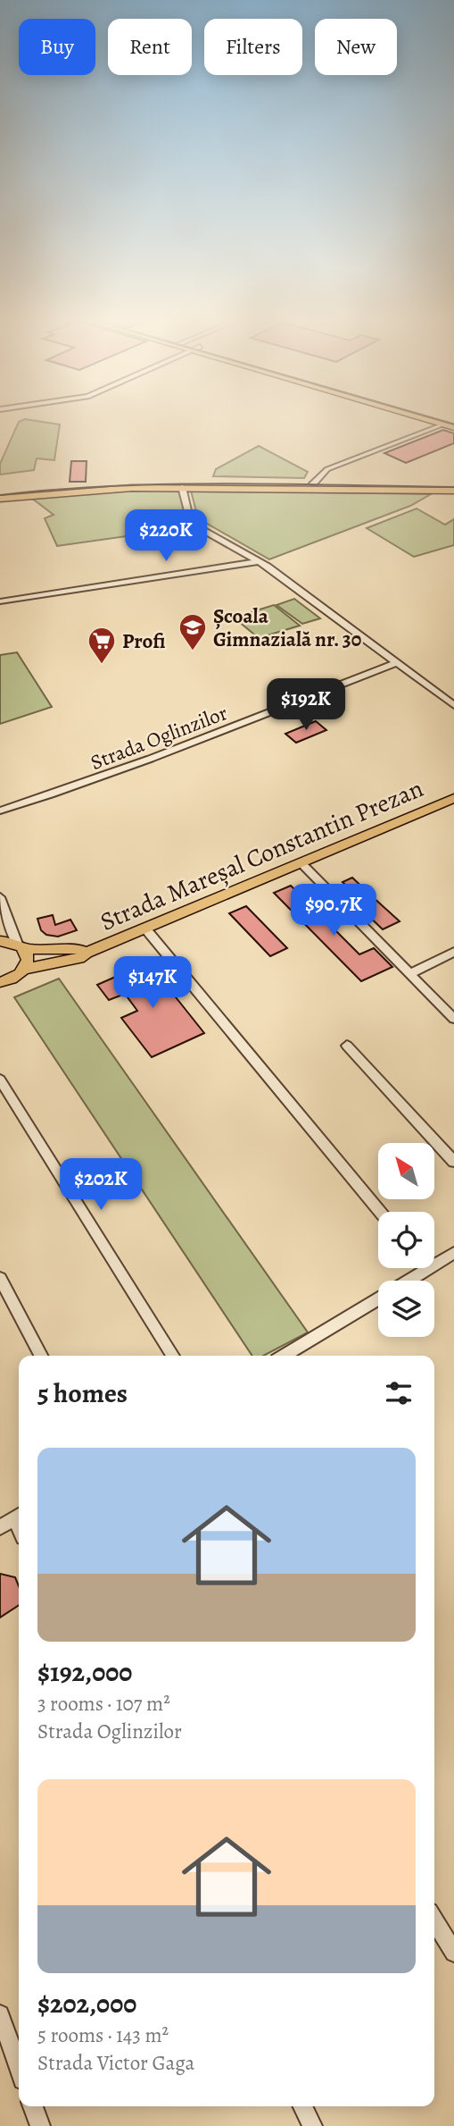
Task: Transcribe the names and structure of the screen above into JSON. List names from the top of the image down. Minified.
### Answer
{"streets":{"main road":["Strada Mareșal Constantin Prezan"],"street":["Strada Oglinzilor"]},"places":{"school or university":["Școala Gimnazială nr. 30"],"supermarket":["Profi"]},"north":"top left","page":{"chip":["Buy","Rent","Filters","New"],"price":["$220K","$192K","$90.7K","$147K","$202K"],"heading":"5 homes","list":[{"name":"$192,000","note":"3 rooms · 107 m² · Strada Oglinzilor"},{"name":"$202,000","note":"5 rooms · 143 m² · Strada Victor Gaga"}]}}
